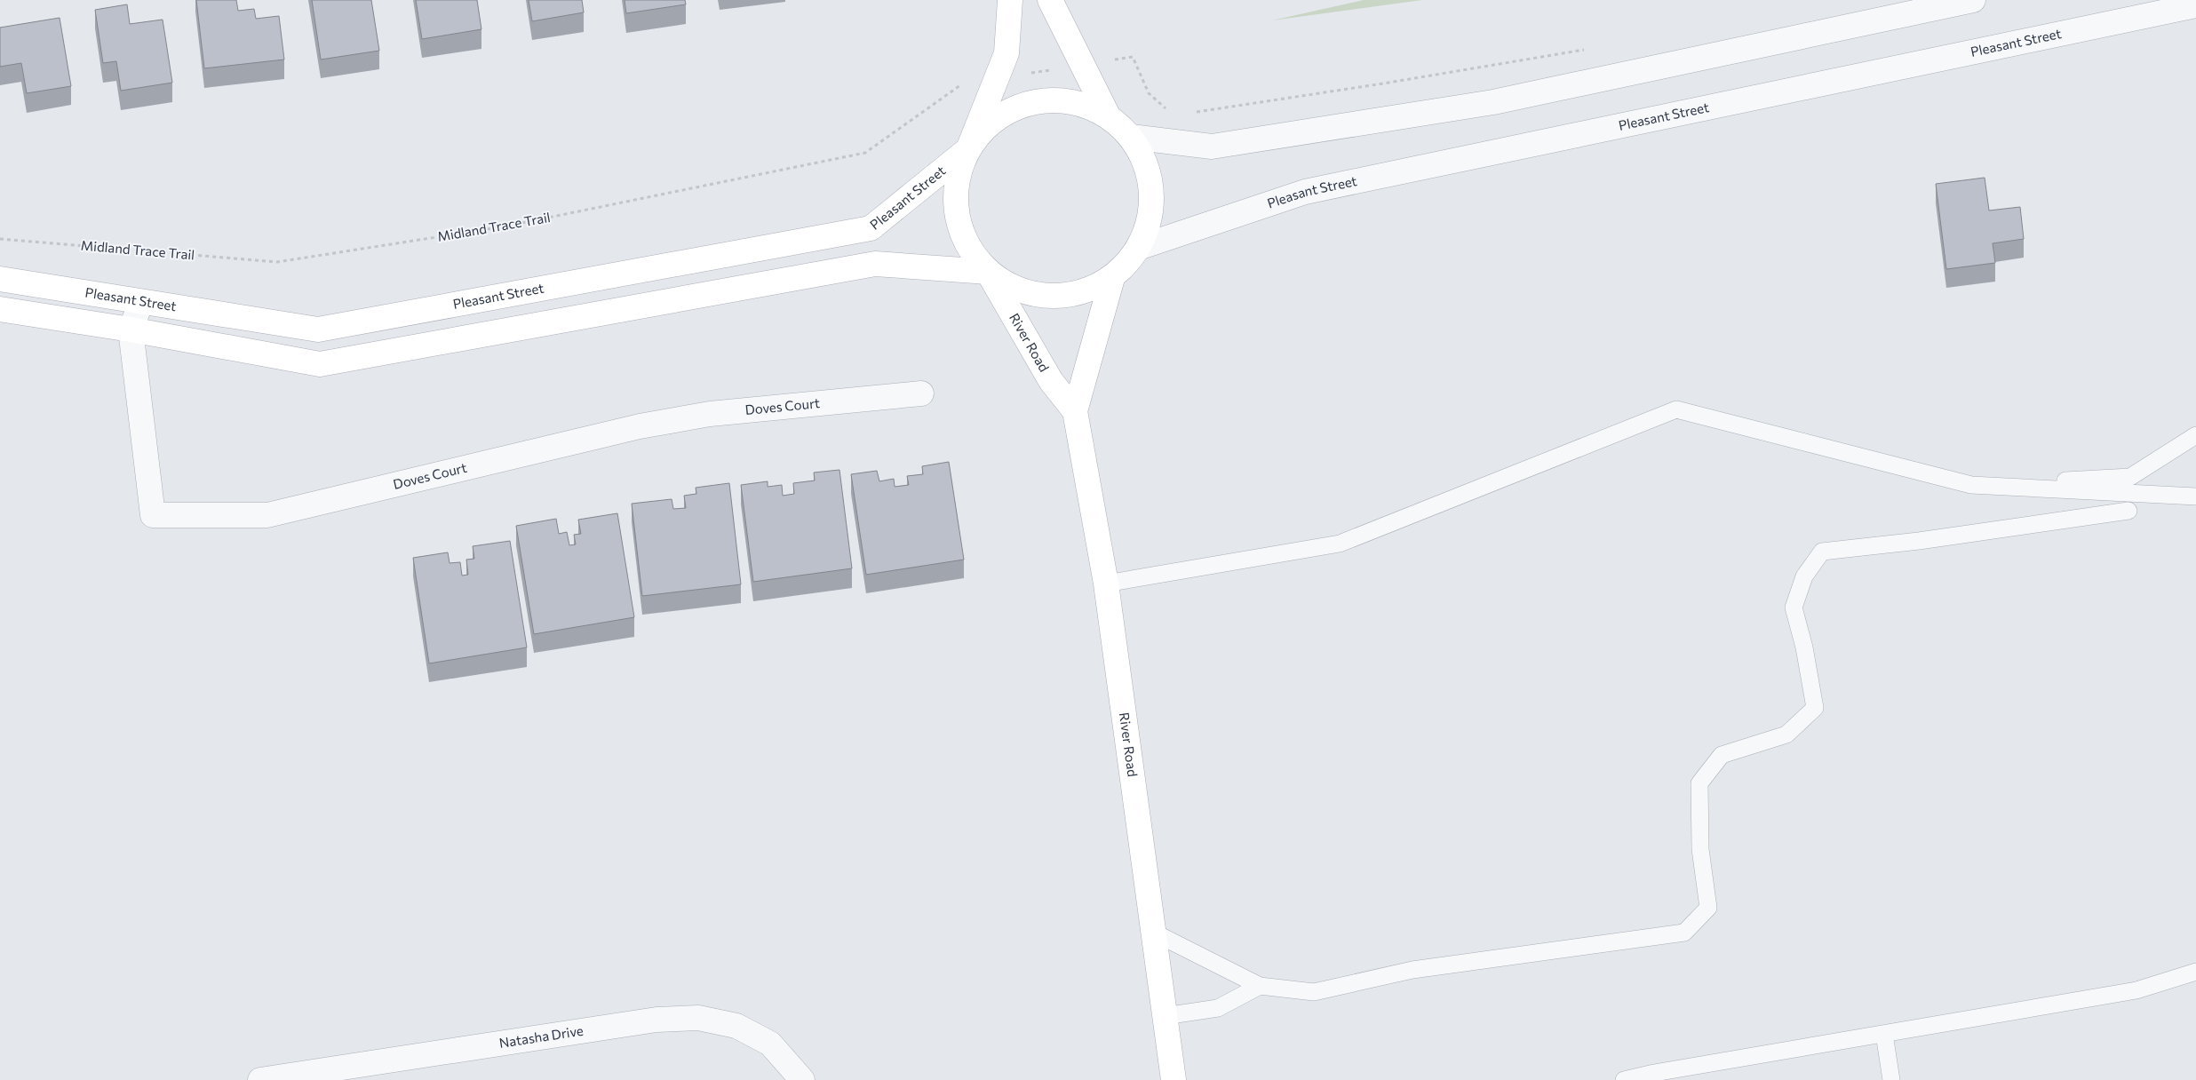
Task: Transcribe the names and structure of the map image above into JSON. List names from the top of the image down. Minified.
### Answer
{"streets":{"main road":["Pleasant Street","River Road"],"street":["Doves Court","Natasha Drive"],"path":["Midland Trace Trail"]},"crossings":[["Pleasant Street","Doves Court"]]}
